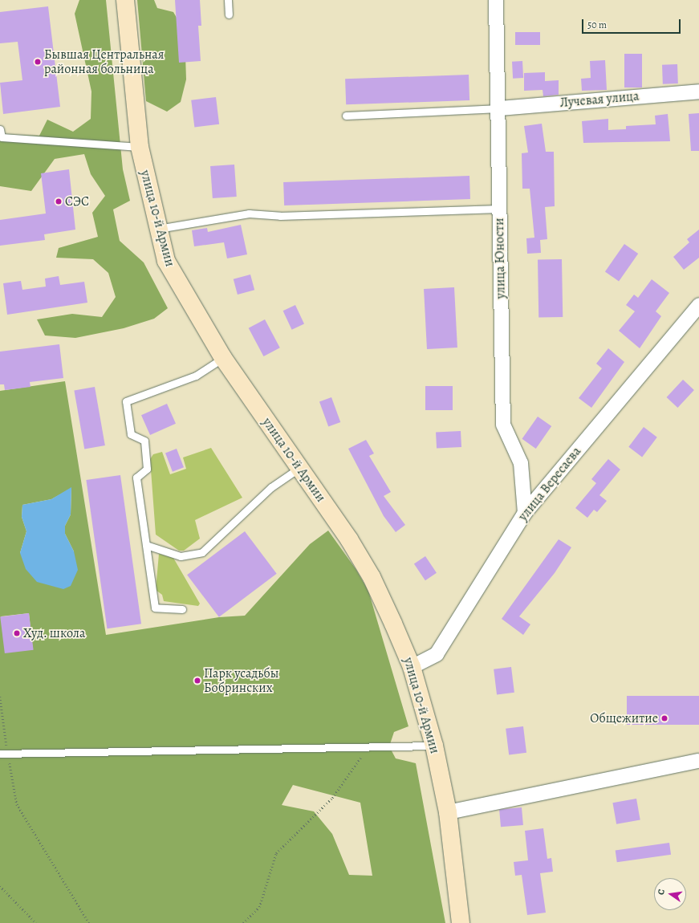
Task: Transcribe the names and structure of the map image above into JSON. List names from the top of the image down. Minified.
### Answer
{"streets":{"main road":["улица 10-й Армии"],"street":["Лучевая улица","улица Юности","улица Вересаева"]},"crossings":[["Лучевая улица","улица Юности"],["улица 10-й Армии","улица Вересаева"],["улица Юности","улица Вересаева"]],"places":["Бывшая Центральная районная больница","СЭС","Худ. школа","Парк усадьбы Бобринских","Общежитие"],"scale_bar":"50 m","north":"left"}
